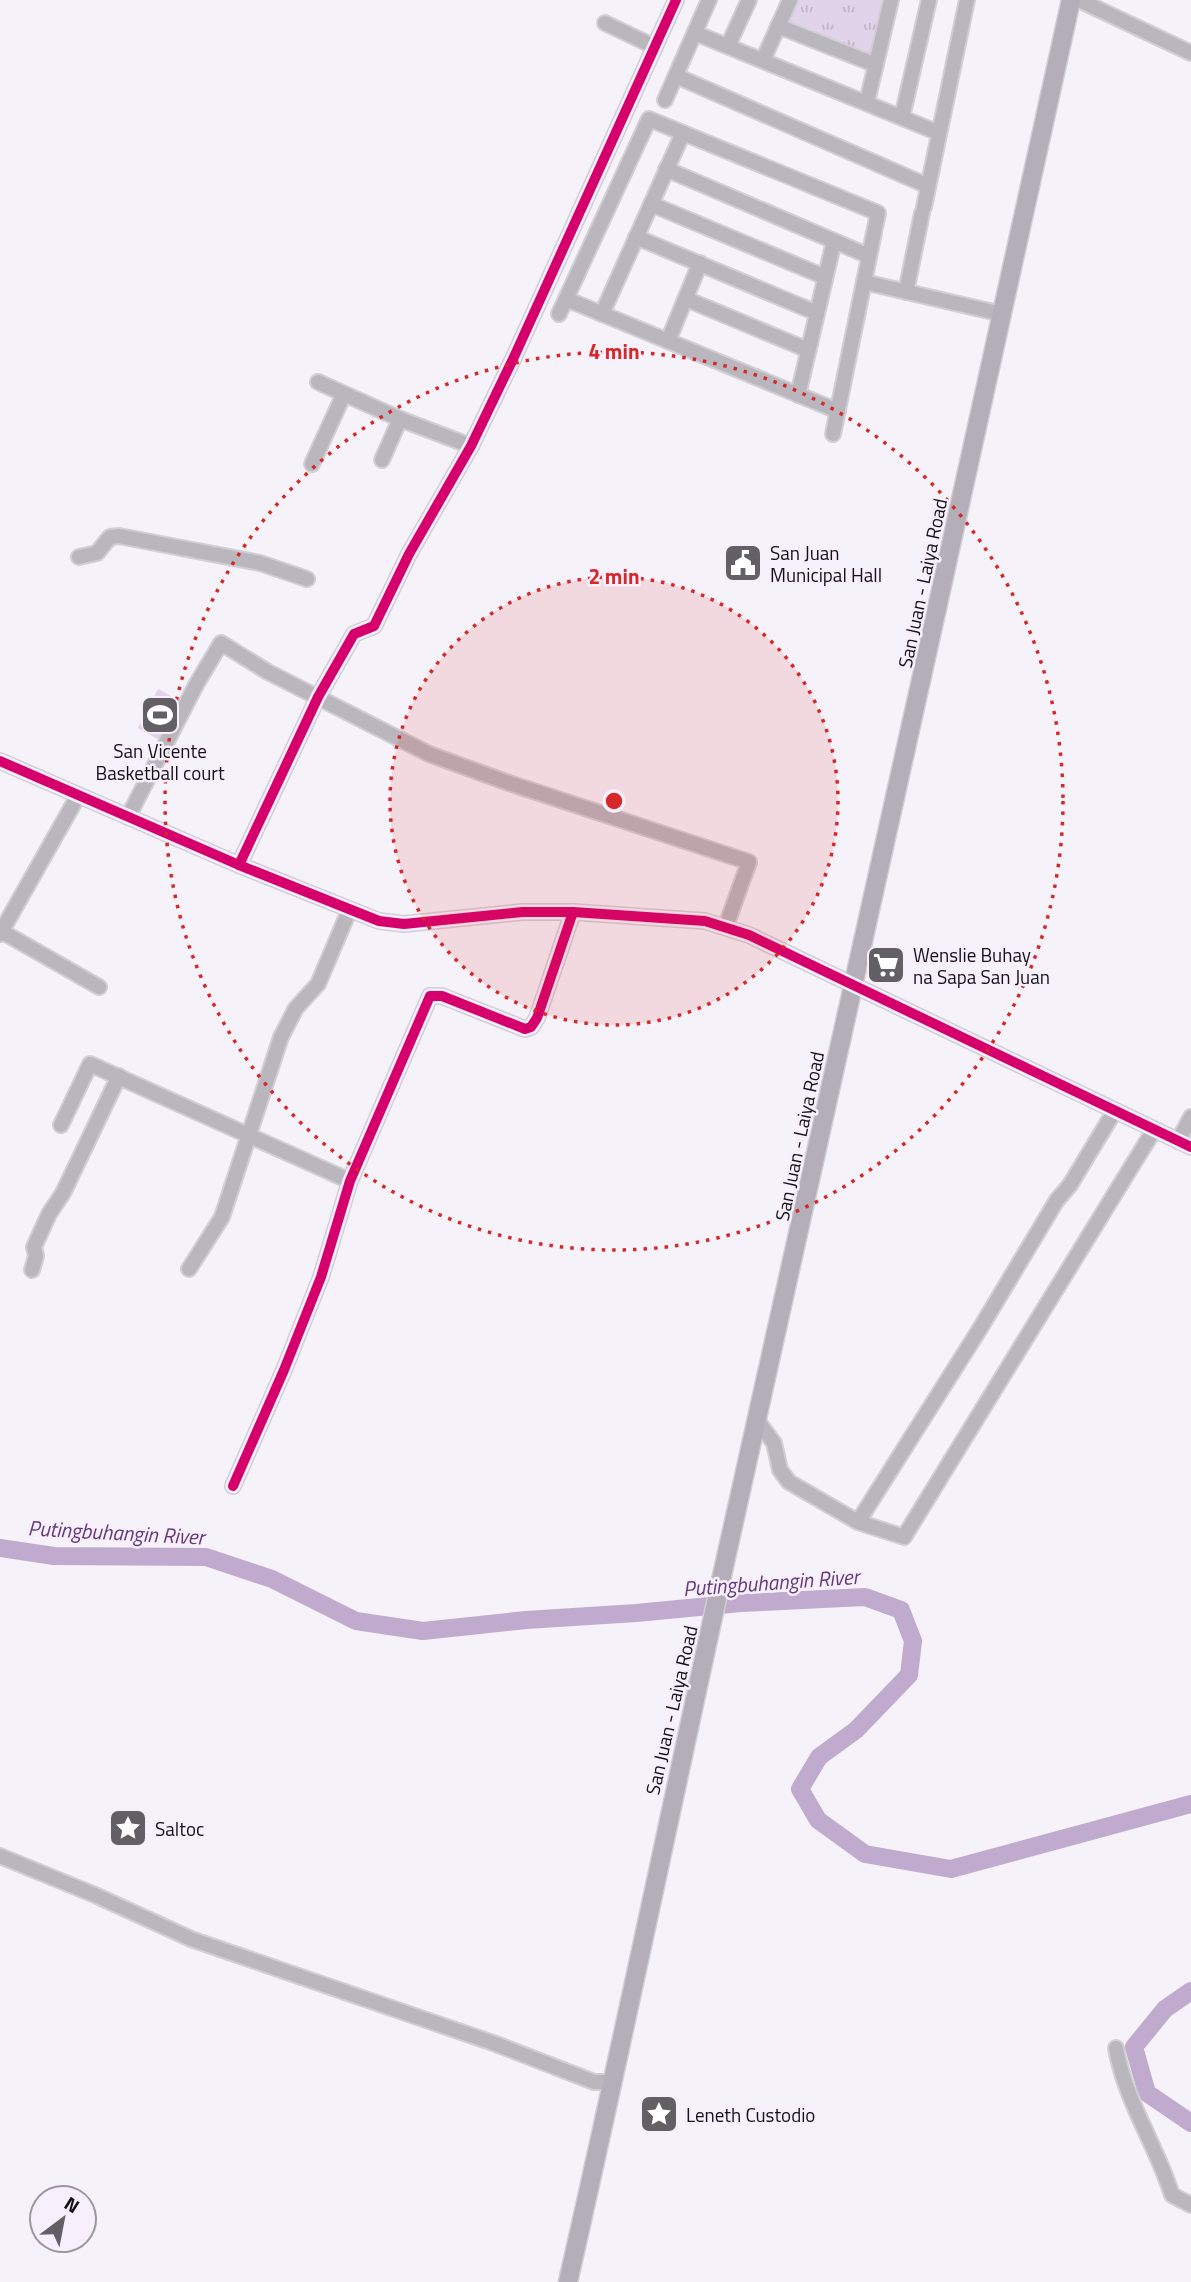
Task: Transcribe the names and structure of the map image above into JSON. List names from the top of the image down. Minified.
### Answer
{"streets":{"main road":["San Juan - Laiya Road"]},"water":["Putingbuhangin River"],"places":{"public building":["San Juan Municipal Hall"],"sports":["San Vicente Basketball court"],"supermarket":["Wenslie Buhay na Sapa San Juan"],"place":["Saltoc","Leneth Custodio"]},"north":"top right","rings":["4 min","2 min"]}
